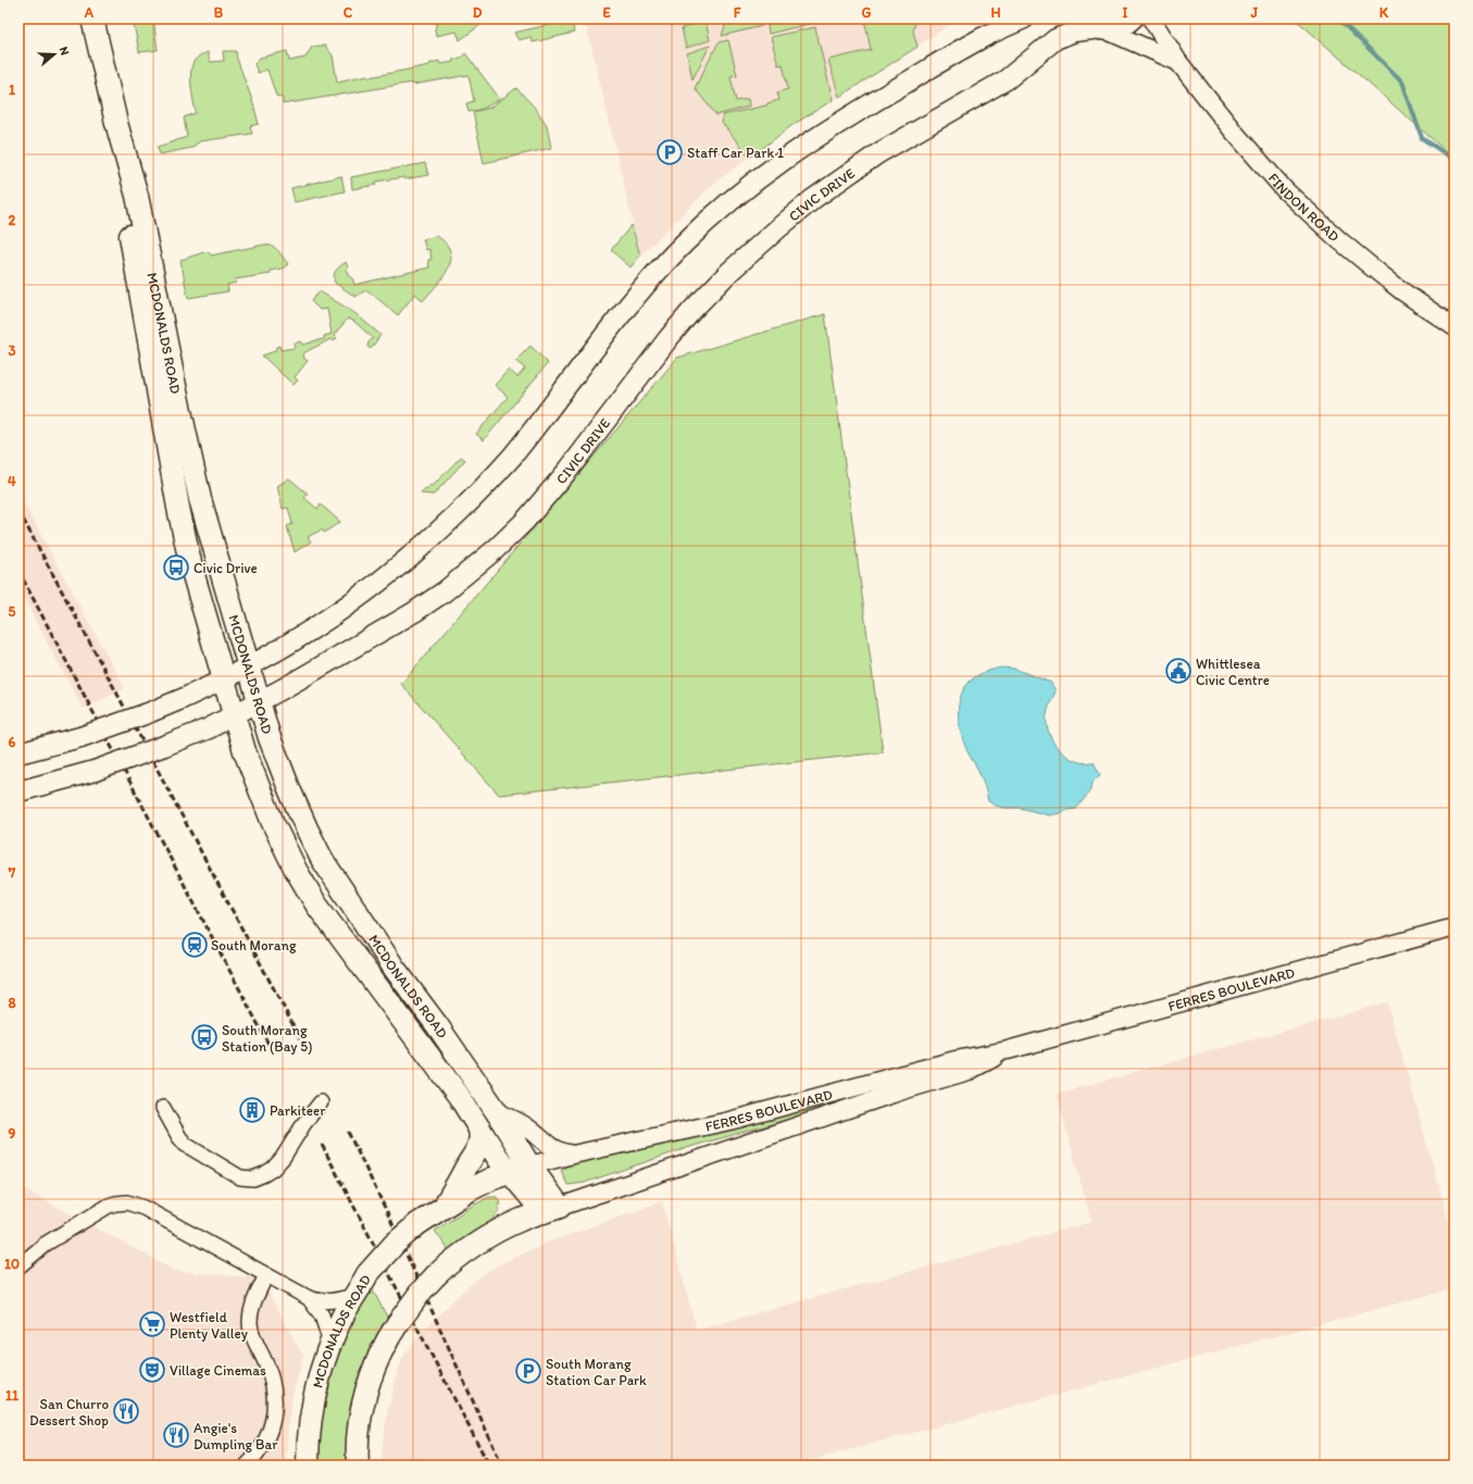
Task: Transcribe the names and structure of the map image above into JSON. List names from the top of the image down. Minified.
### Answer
{"streets":{"main road":["CIVIC DRIVE","MCDONALDS ROAD"],"street":["FINDON ROAD","FERRES BOULEVARD"]},"crossings":[["CIVIC DRIVE","FINDON ROAD"],["CIVIC DRIVE","MCDONALDS ROAD"],["MCDONALDS ROAD","FERRES BOULEVARD"]],"places":{"parking":["Staff Car Park 1","South Morang Station Car Park"],"bus stop":["Civic Drive","South Morang Station (Bay 5)"],"public building":["Whittlesea Civic Centre"],"station":["South Morang"],"building":["Parkiteer"],"supermarket":["Westfield Plenty Valley"],"theatre":["Village Cinemas"],"restaurant":["San Churro Dessert Shop","Angie's Dumpling Bar"]},"north":"right","grid":{"columns":["A","B","C","D","E","F","G","H","I","J","K"],"rows":["1","2","3","4","5","6","7","8","9","10","11"]}}
